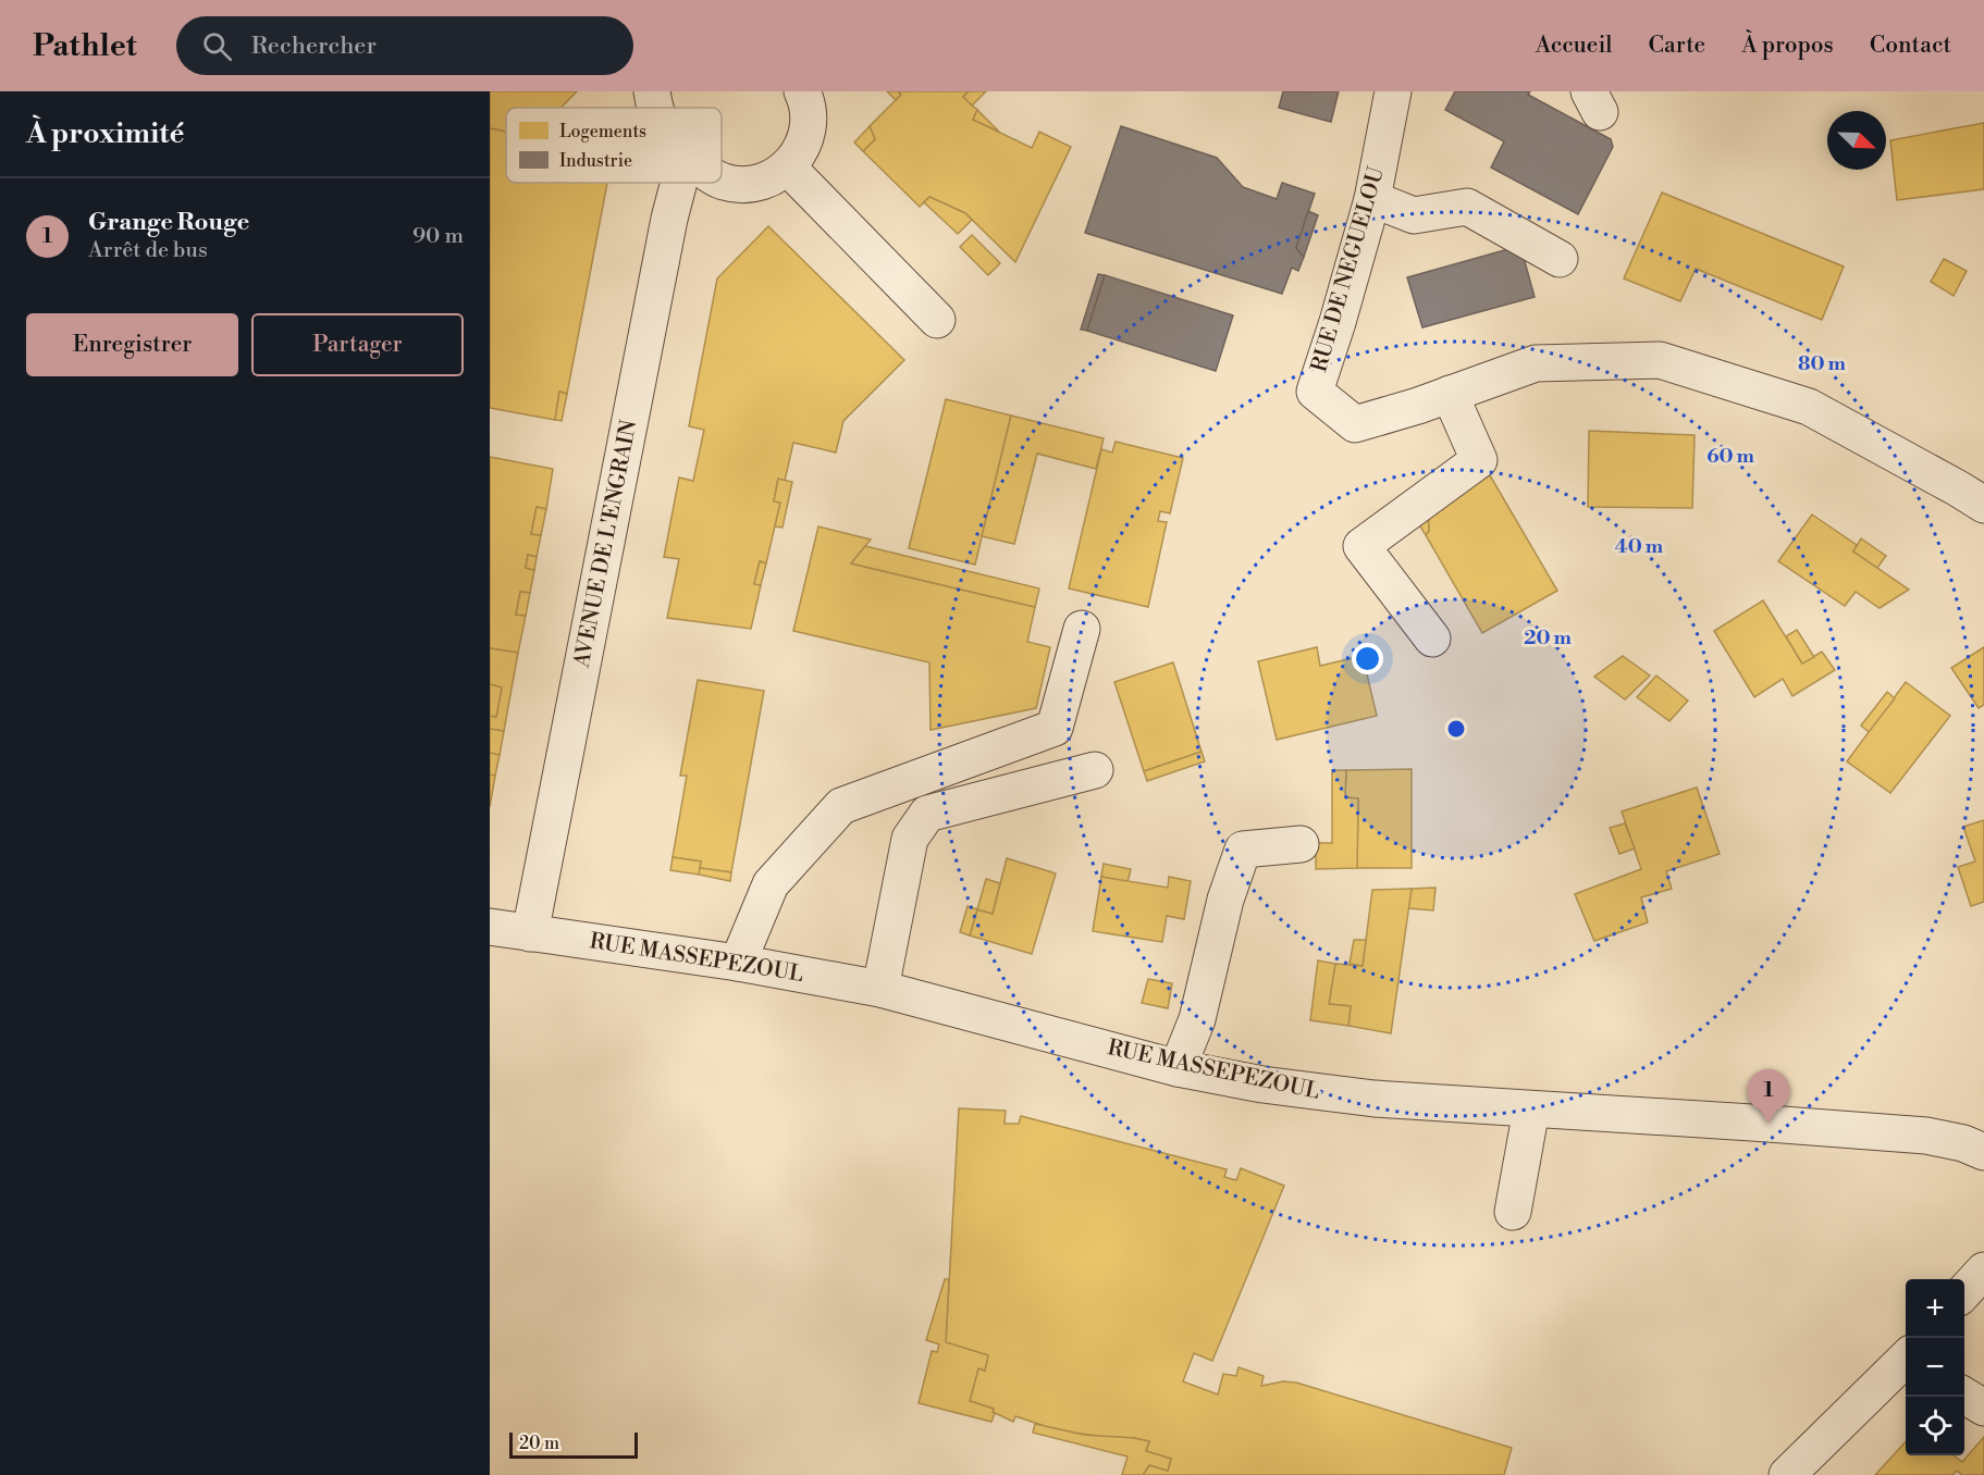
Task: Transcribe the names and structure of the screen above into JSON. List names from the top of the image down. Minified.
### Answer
{"streets":{"street":["RUE DE NEGUELOU","AVENUE DE L'ENGRAIN","RUE MASSEPEZOUL"]},"crossings":[["AVENUE DE L'ENGRAIN","RUE MASSEPEZOUL"]],"legend":["Logements","Industrie"],"scale_bar":"20 m","north":"bottom right","page":{"header":"Pathlet","search":"Rechercher","nav":["Accueil","Carte","À propos","Contact"],"heading":"À proximité","list":[{"mark":"1","name":"Grange Rouge","note":"Arrêt de bus","value":"90 m"}],"buttons":["Enregistrer","Partager"],"pins":"1","map_buttons":["+","−"],"scale":"20 m"},"rings":["80 m","60 m","40 m","20 m"]}
